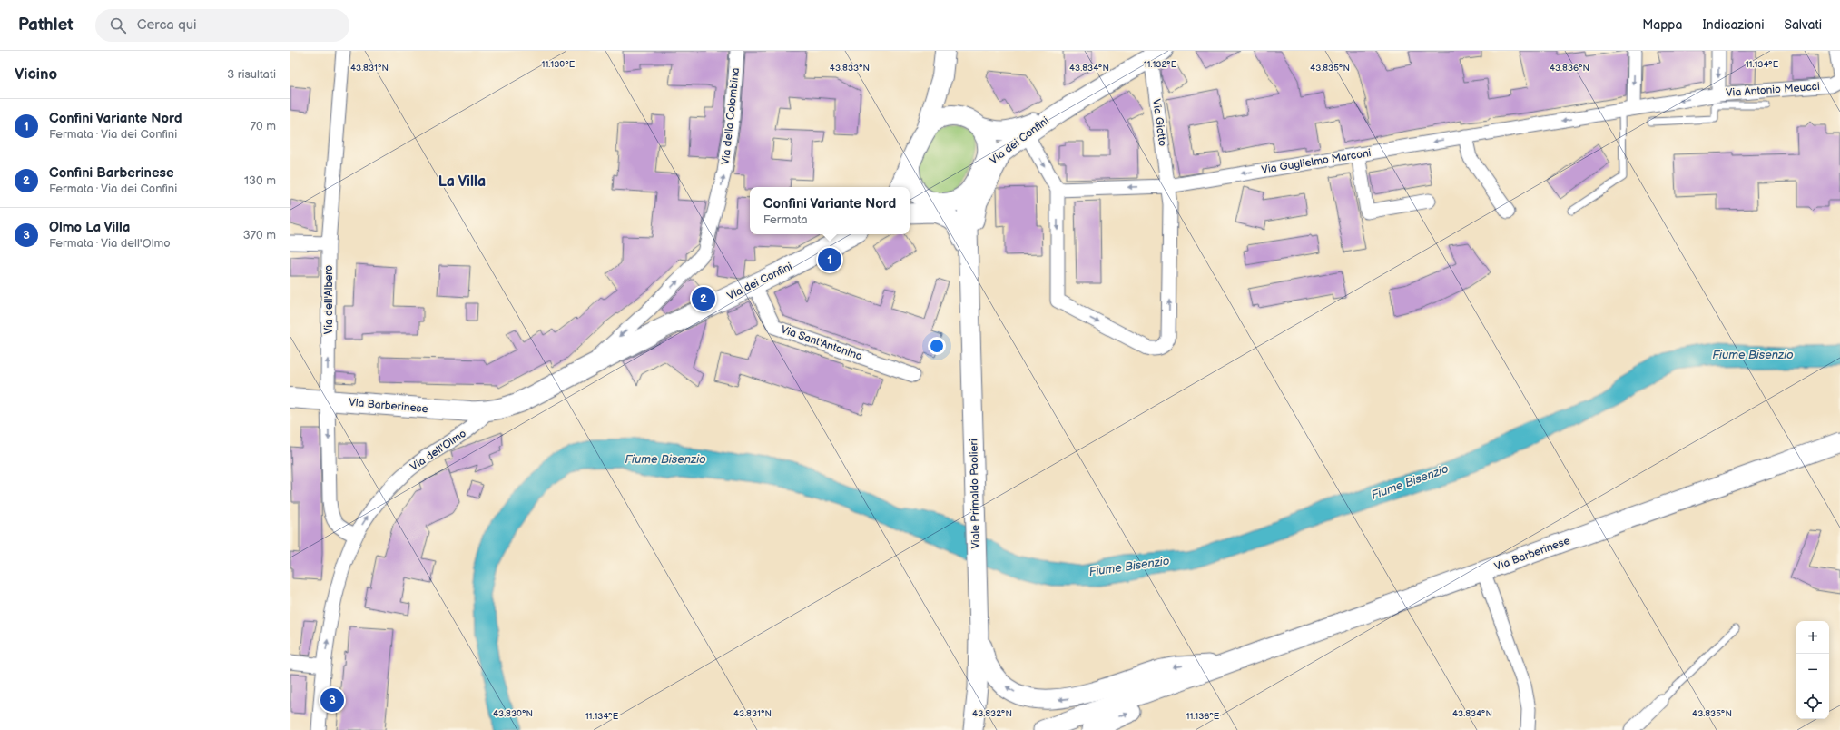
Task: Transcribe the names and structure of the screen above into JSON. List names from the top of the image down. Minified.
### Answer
{"streets":{"main road":["Via dei Confini","Via Barberinese","Viale Primaldo Paolieri"],"street":["Via Antonio Meucci","Via della Colombina","Via Giotto","Via Guglielmo Marconi","Via dell'Albero","Via Sant'Antonino","Via dell'Olmo"]},"crossings":[["Via Antonio Meucci","Via Guglielmo Marconi"],["Via Giotto","Via dei Confini"],["Via Giotto","Via Guglielmo Marconi"],["Via dei Confini","Via Sant'Antonino"],["Via dei Confini","Viale Primaldo Paolieri"],["Via dell'Albero","Via Barberinese"],["Via dell'Albero","Via dell'Olmo"],["Via Barberinese","Via dell'Olmo"]],"one_way":["Via Guglielmo Marconi","Via dell'Olmo"],"districts":["La Villa"],"water":["Fiume Bisenzio"],"page":{"header":"Pathlet","search":"Cerca qui","nav":["Mappa","Indicazioni","Salvati"],"heading":["Vicino","3 risultati"],"list":[{"mark":"1","name":"Confini Variante Nord","note":"Fermata · Via dei Confini","value":"70 m"},{"mark":"2","name":"Confini Barberinese","note":"Fermata · Via dei Confini","value":"130 m"},{"mark":"3","name":"Olmo La Villa","note":"Fermata · Via dell'Olmo","value":"370 m"}],"popup":["Confini Variante Nord","Fermata"],"pins":["1","2","3"],"map_buttons":["+","−"]},"coordinates":["11.130°E","11.132°E","11.134°E","43.831°N","43.833°N","43.834°N","43.835°N","43.836°N","43.830°N","43.832°N","11.136°E"]}
